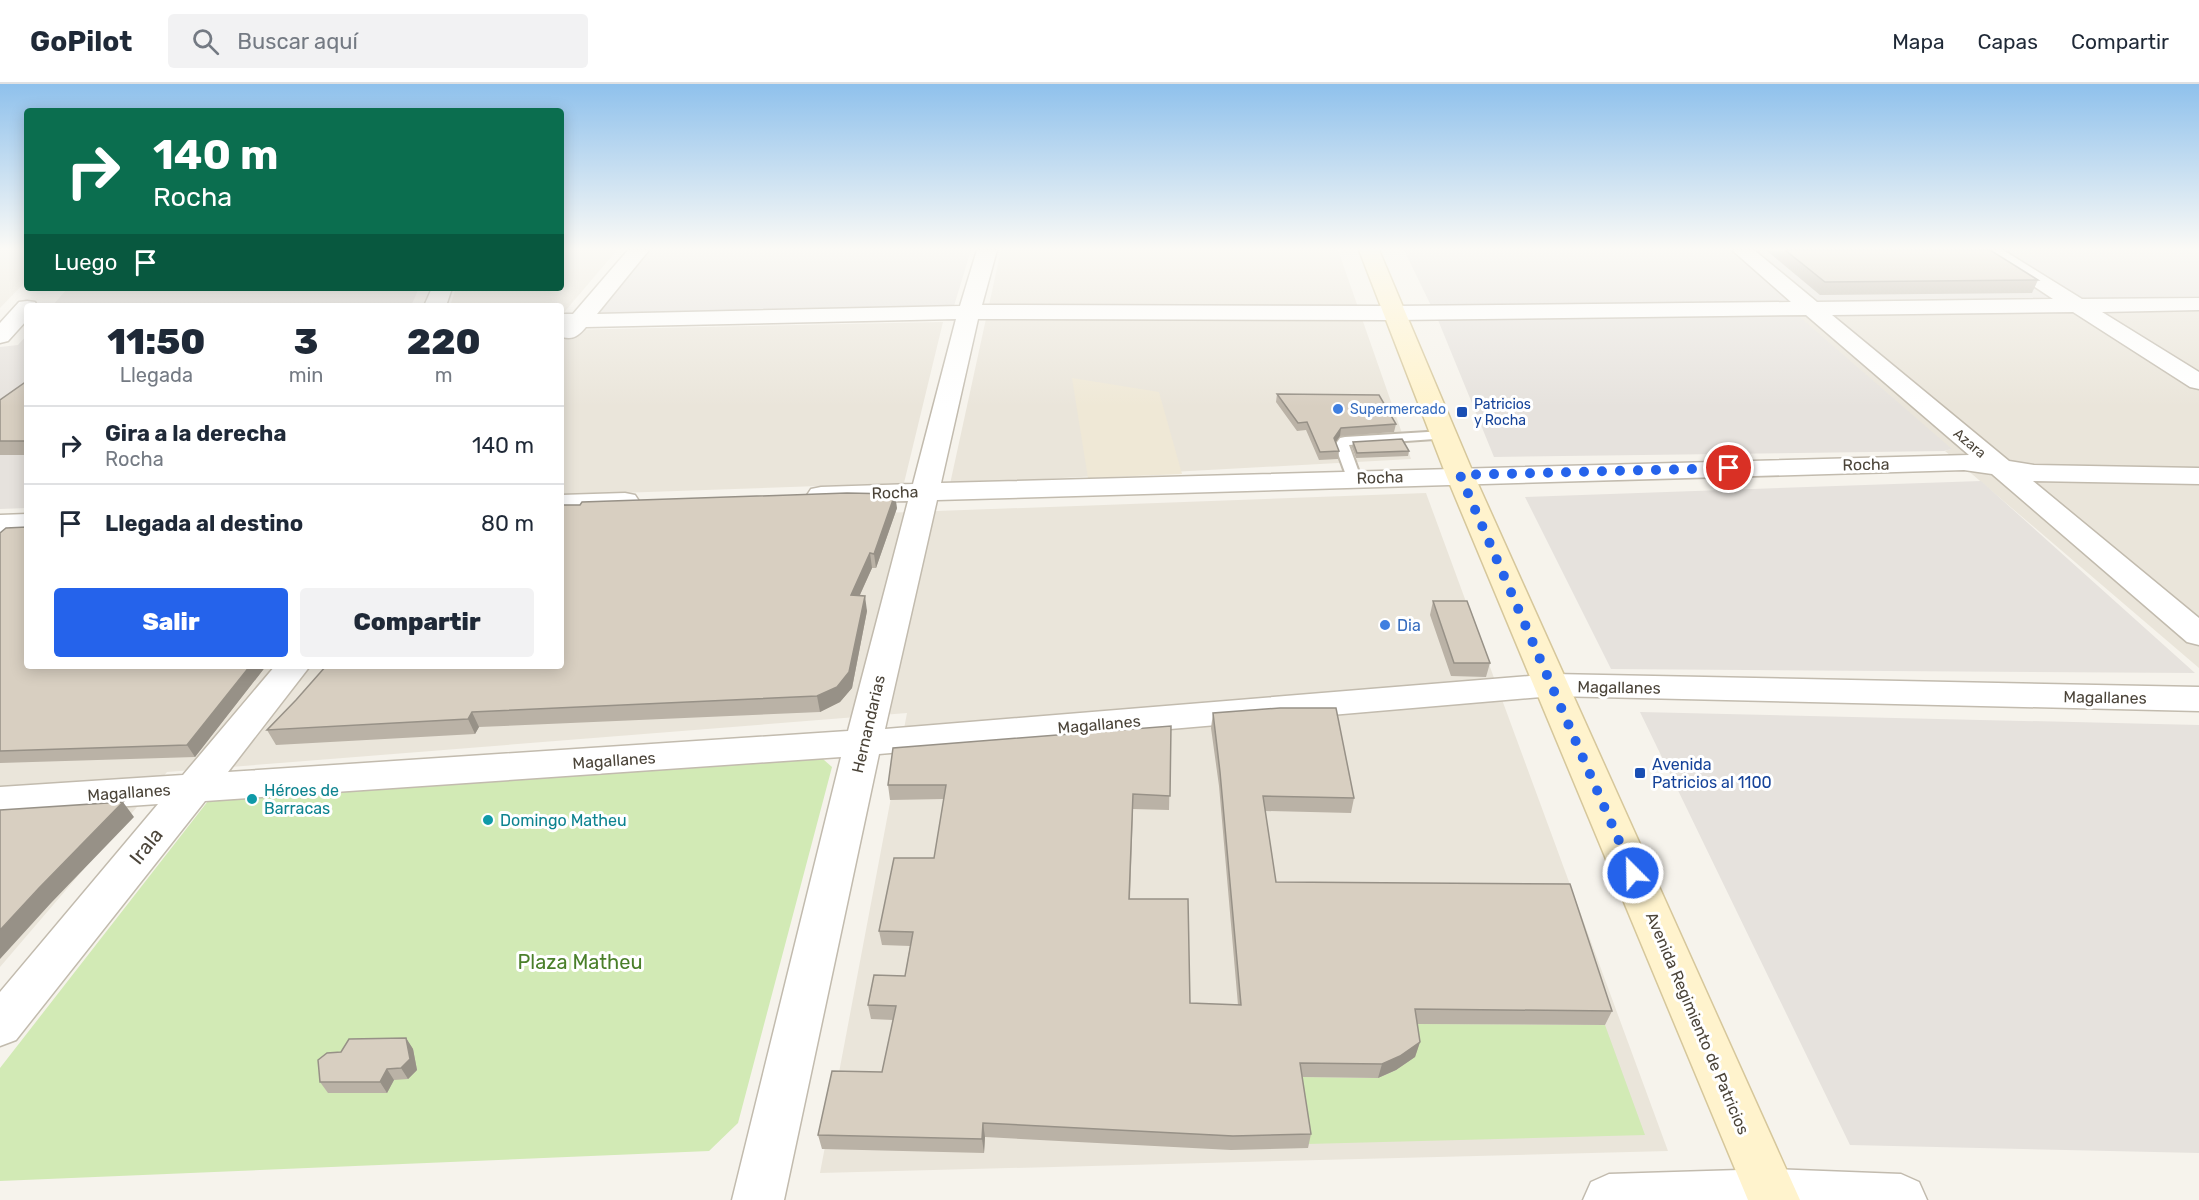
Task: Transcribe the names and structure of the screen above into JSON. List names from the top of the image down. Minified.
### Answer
{"streets":{"main road":["Avenida Regimiento de Patricios"],"street":["Azara","Rocha","Magallanes","Hernandarias","Irala"]},"crossings":[["Azara","Rocha"],["Rocha","Hernandarias"],["Rocha","Avenida Regimiento de Patricios"],["Magallanes","Hernandarias"],["Magallanes","Irala"],["Magallanes","Avenida Regimiento de Patricios"]],"parks":["Plaza Matheu"],"places":{"other":["Supermercado","Dia","Héroes de Barracas","Domingo Matheu"],"transit":["Patricios y Rocha","Avenida Patricios al 1100"]},"page":{"header":"GoPilot","search":"Buscar aquí","nav":["Mapa","Capas","Compartir"],"turn":["140 m","Rocha"],"then":"Luego","eta":["11:50","Llegada","3","min","220","m"],"list":[{"name":"Gira a la derecha","note":"Rocha","value":"140 m"},{"name":"Llegada al destino","value":"80 m"}],"buttons":["Salir","Compartir"]}}
